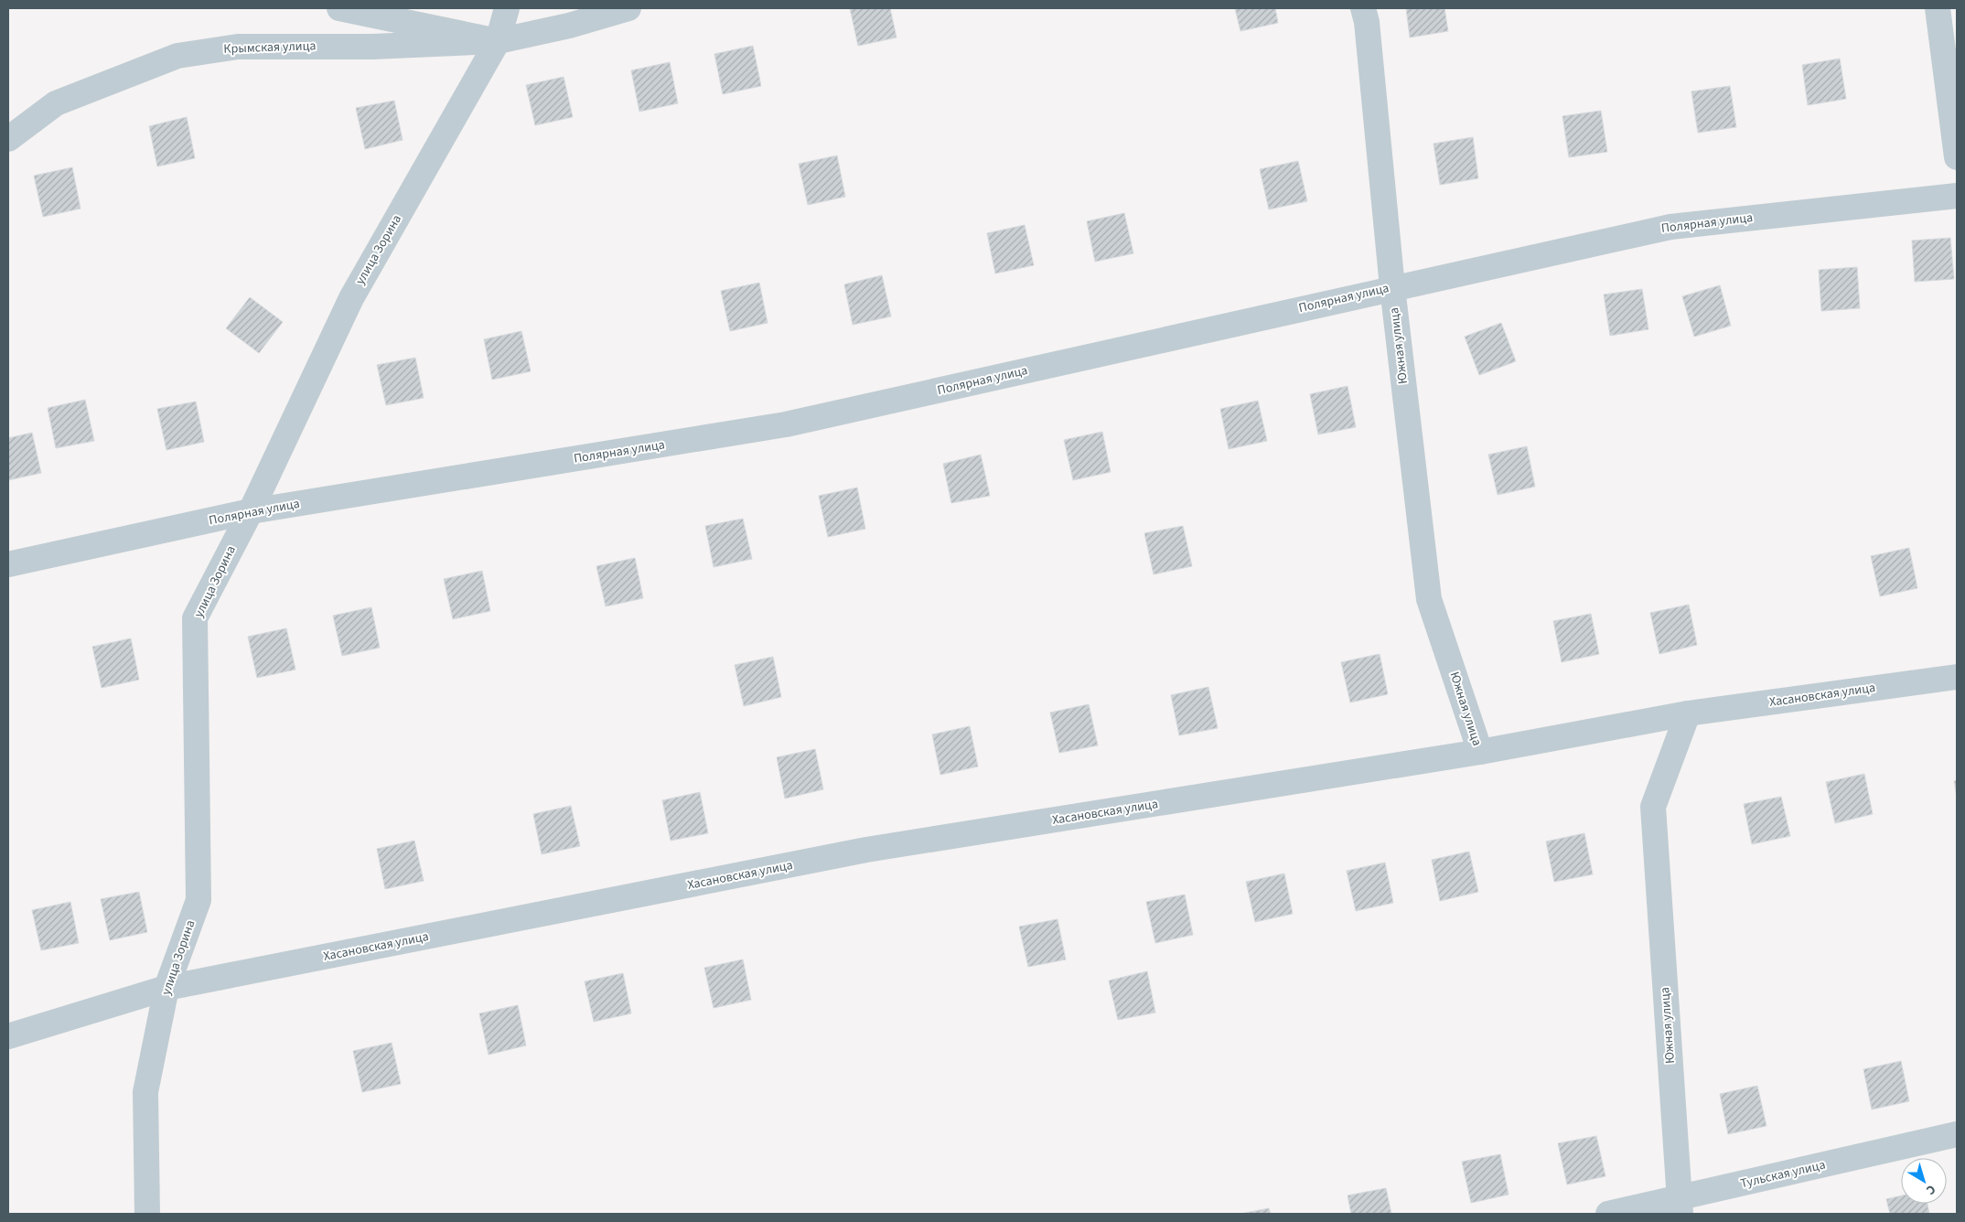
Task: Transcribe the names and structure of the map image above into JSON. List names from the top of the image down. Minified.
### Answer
{"streets":{"street":["Крымская улица","Полярная улица","улица Зорина","Южная улица","Хасановская улица","Тульская улица"]},"crossings":[["Крымская улица","улица Зорина"],["Полярная улица","улица Зорина"],["Полярная улица","Южная улица"],["улица Зорина","Хасановская улица"],["Южная улица","Хасановская улица"],["Южная улица","Тульская улица"]],"north":"bottom right"}
